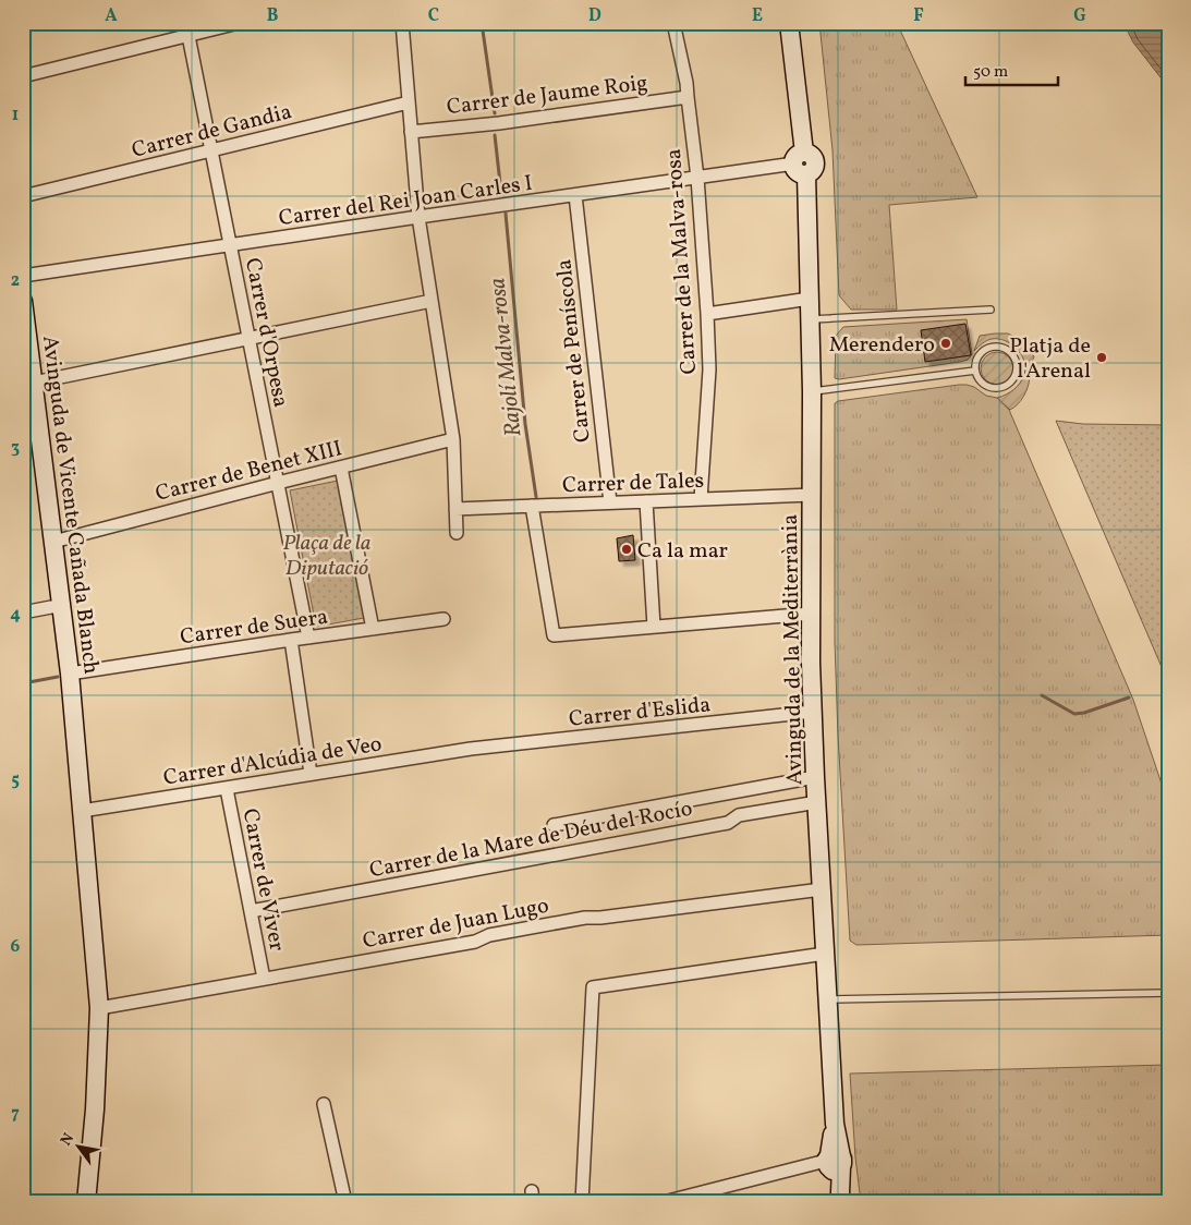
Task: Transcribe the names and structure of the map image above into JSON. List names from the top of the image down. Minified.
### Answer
{"streets":{"street":["Carrer de Jaume Roig","Carrer de Gandia","Carrer del Rei Joan Carles I","Carrer de la Malva-rosa","Carrer d'Orpesa","Carrer de Peníscola","Carrer de Benet XIII","Carrer de Tales","Avinguda de Vicente Cañada Blanch","Carrer de Suera","Avinguda de la Mediterrània","Carrer d'Eslida","Carrer d'Alcúdia de Veo","Carrer de la Mare de Déu del Rocío","Carrer de Viver","Carrer de Juan Lugo"]},"crossings":[["Carrer de Jaume Roig","Carrer de la Malva-rosa"],["Carrer de Gandia","Carrer d'Orpesa"],["Carrer del Rei Joan Carles I","Carrer de la Malva-rosa"],["Carrer del Rei Joan Carles I","Carrer d'Orpesa"],["Carrer del Rei Joan Carles I","Carrer de Peníscola"],["Carrer del Rei Joan Carles I","Avinguda de la Mediterrània"],["Carrer de la Malva-rosa","Carrer de Tales"],["Carrer d'Orpesa","Carrer de Benet XIII"],["Carrer d'Orpesa","Carrer de Suera"],["Carrer de Peníscola","Carrer de Tales"],["Carrer de Benet XIII","Avinguda de Vicente Cañada Blanch"],["Carrer de Tales","Avinguda de la Mediterrània"],["Avinguda de Vicente Cañada Blanch","Carrer de Suera"],["Avinguda de Vicente Cañada Blanch","Carrer d'Alcúdia de Veo"],["Avinguda de Vicente Cañada Blanch","Carrer de Juan Lugo"],["Avinguda de la Mediterrània","Carrer d'Eslida"],["Avinguda de la Mediterrània","Carrer de la Mare de Déu del Rocío"],["Avinguda de la Mediterrània","Carrer de Juan Lugo"],["Carrer d'Eslida","Carrer d'Alcúdia de Veo"],["Carrer d'Alcúdia de Veo","Carrer de Viver"],["Carrer de la Mare de Déu del Rocío","Carrer de Viver"],["Carrer de Viver","Carrer de Juan Lugo"]],"water":["Rajolí Malva-rosa"],"parks":["Plaça de la Diputació"],"places":["Merendero","Platja de l'Arenal","Ca la mar"],"scale_bar":"50 m","north":"top left","grid":{"columns":["A","B","C","D","E","F","G"],"rows":["1","2","3","4","5","6","7"]}}
